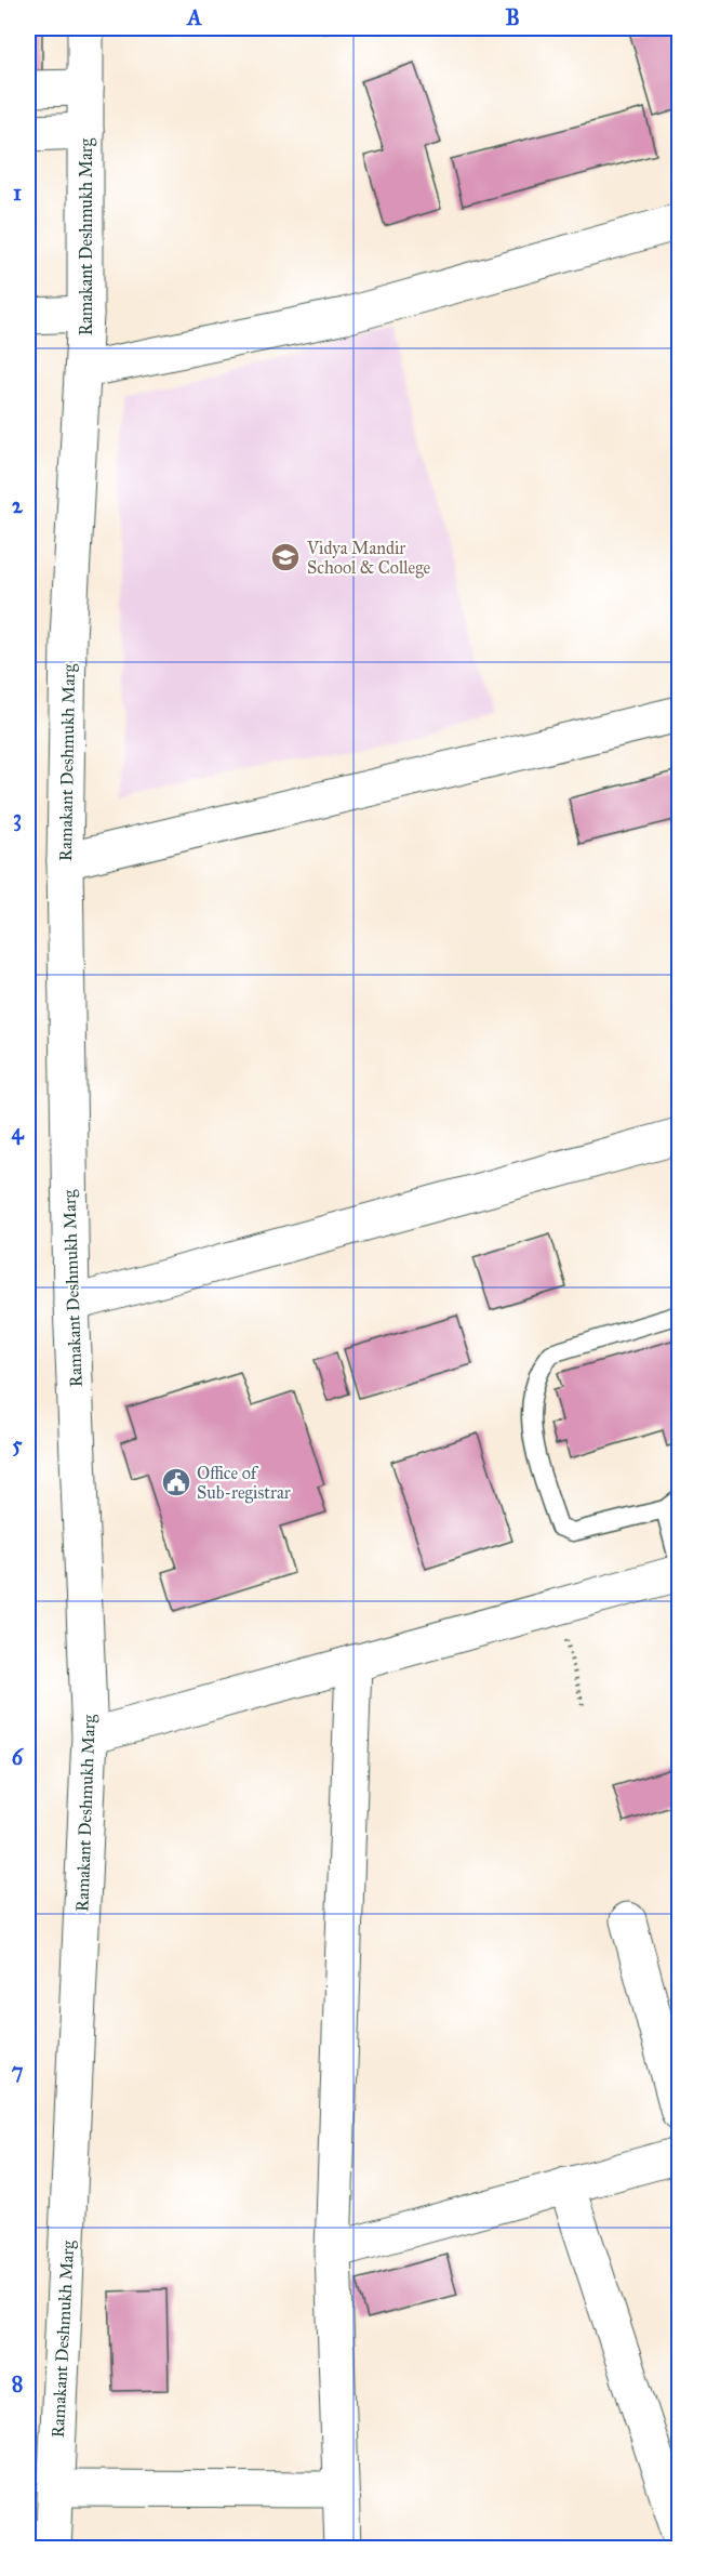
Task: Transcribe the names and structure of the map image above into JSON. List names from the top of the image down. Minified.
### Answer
{"streets":{"street":["Ramakant Deshmukh Marg"]},"places":{"school or university":["Vidya Mandir School & College"],"public building":["Office of Sub-registrar"]},"grid":{"columns":["A","B"],"rows":["1","2","3","4","5","6","7","8"]}}
